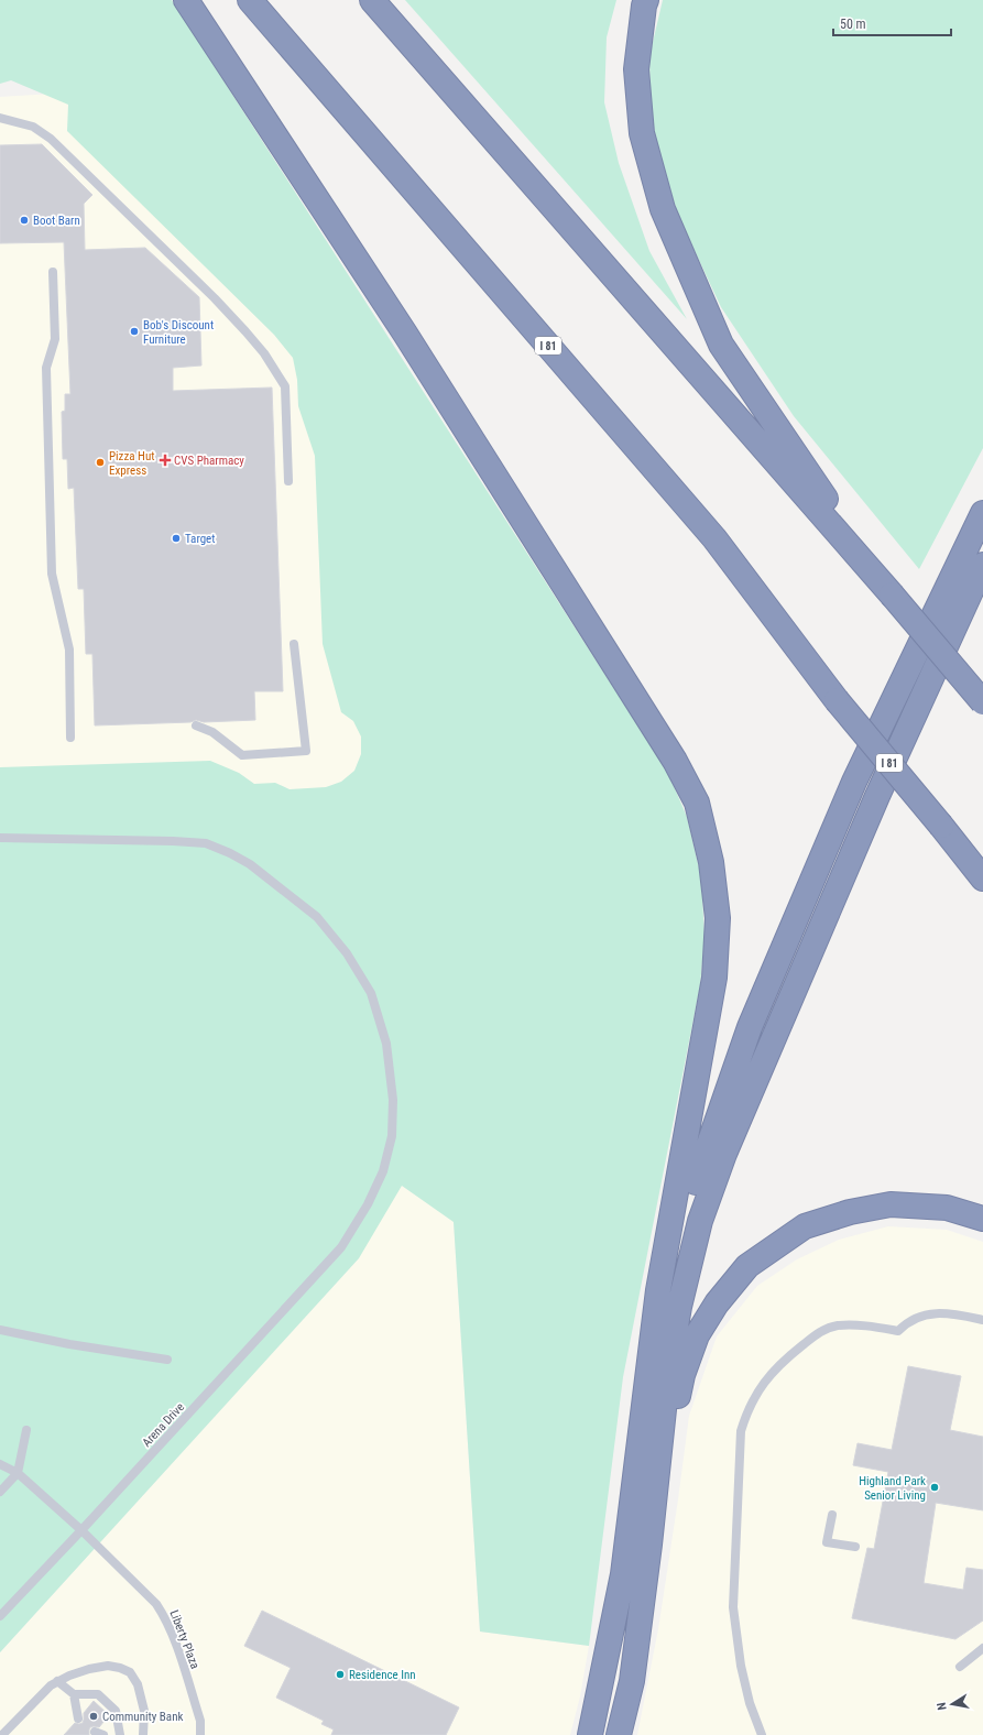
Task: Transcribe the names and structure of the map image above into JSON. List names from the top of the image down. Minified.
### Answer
{"streets":{"highway":["I 81"],"lane":["Arena Drive","Liberty Plaza"]},"crossings":[["Arena Drive","Liberty Plaza"]],"places":{"other":["Boot Barn","Bob's Discount Furniture","Pizza Hut Express","Target","Highland Park Senior Living","Residence Inn","Community Bank"],"health":["CVS Pharmacy"]},"scale_bar":"50 m","north":"left"}
